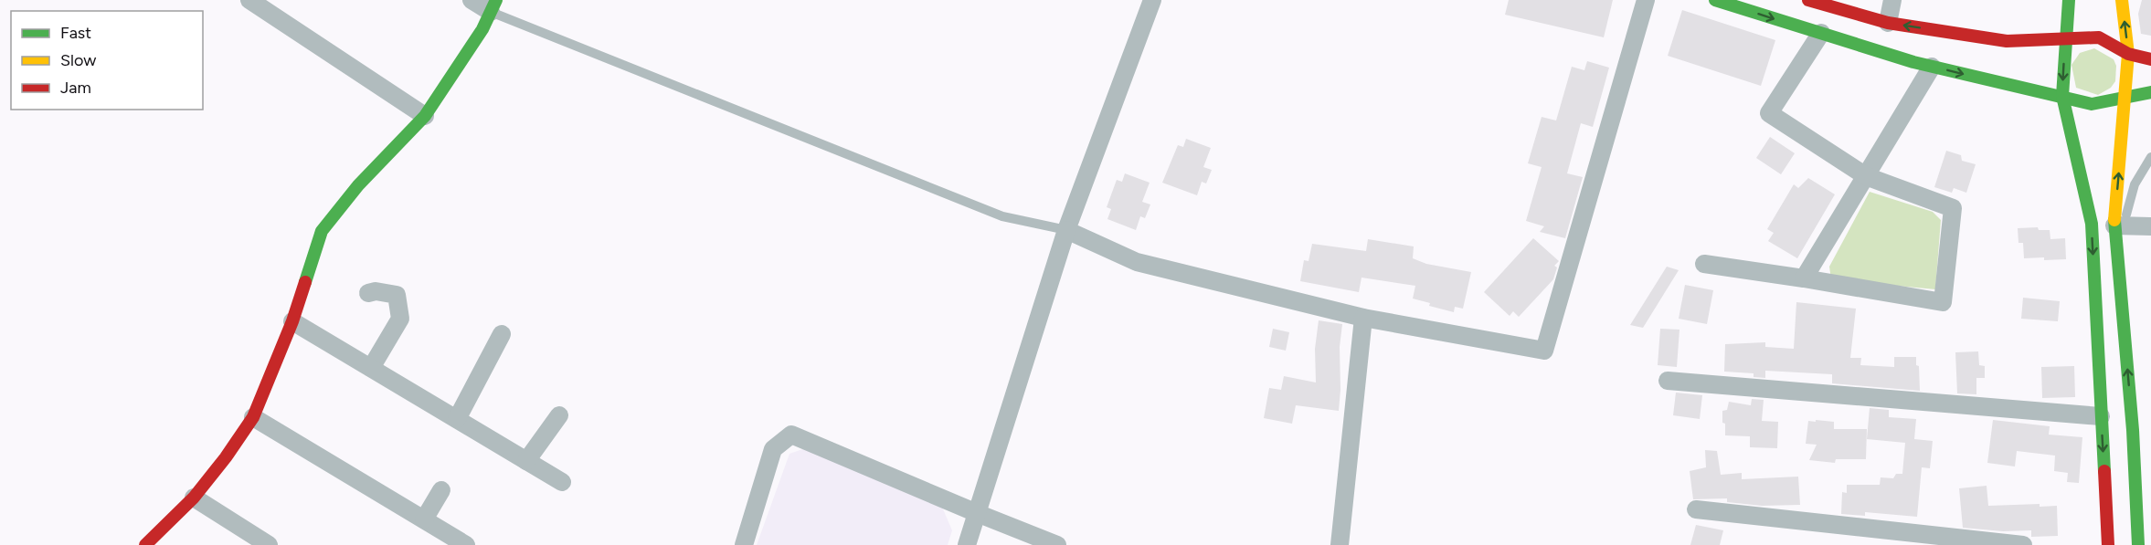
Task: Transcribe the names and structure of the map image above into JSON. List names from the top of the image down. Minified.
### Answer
{"legend":["Fast","Slow","Jam"]}
